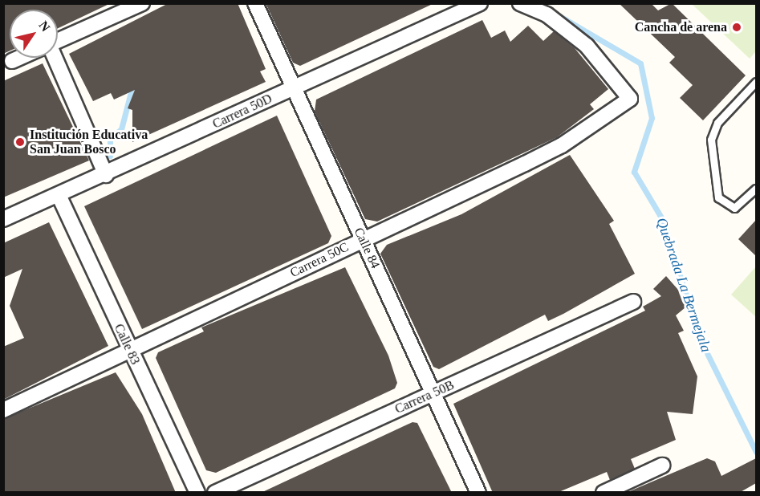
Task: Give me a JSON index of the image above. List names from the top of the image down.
{
  "streets": {
    "street": [
      "Carrera 50D",
      "Calle 84",
      "Carrera 50C",
      "Calle 83",
      "Carrera 50B"
    ]
  },
  "crossings": [
    ["Carrera 50D", "Calle 84"],
    ["Carrera 50D", "Calle 83"],
    ["Calle 84", "Carrera 50C"],
    ["Calle 84", "Carrera 50B"],
    ["Carrera 50C", "Calle 83"]
  ],
  "water": ["Quebrada La Bermejala"],
  "places": ["Cancha de arena", "Institución Educativa San Juan Bosco"],
  "north": "top right"
}
